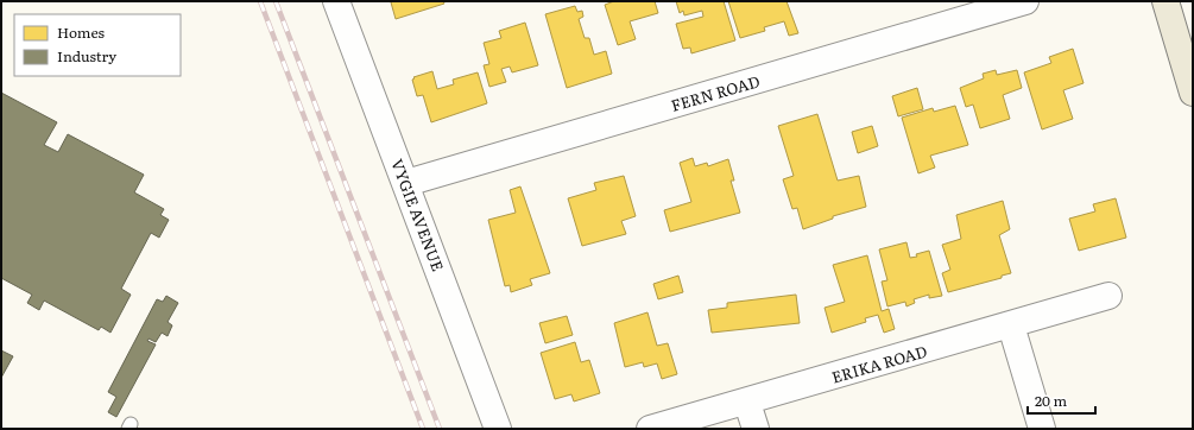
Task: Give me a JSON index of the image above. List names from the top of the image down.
{
  "streets": {
    "street": ["FERN ROAD", "VYGIE AVENUE", "ERIKA ROAD"]
  },
  "crossings": [
    ["FERN ROAD", "VYGIE AVENUE"]
  ],
  "legend": ["Homes", "Industry"],
  "scale_bar": "20 m"
}
